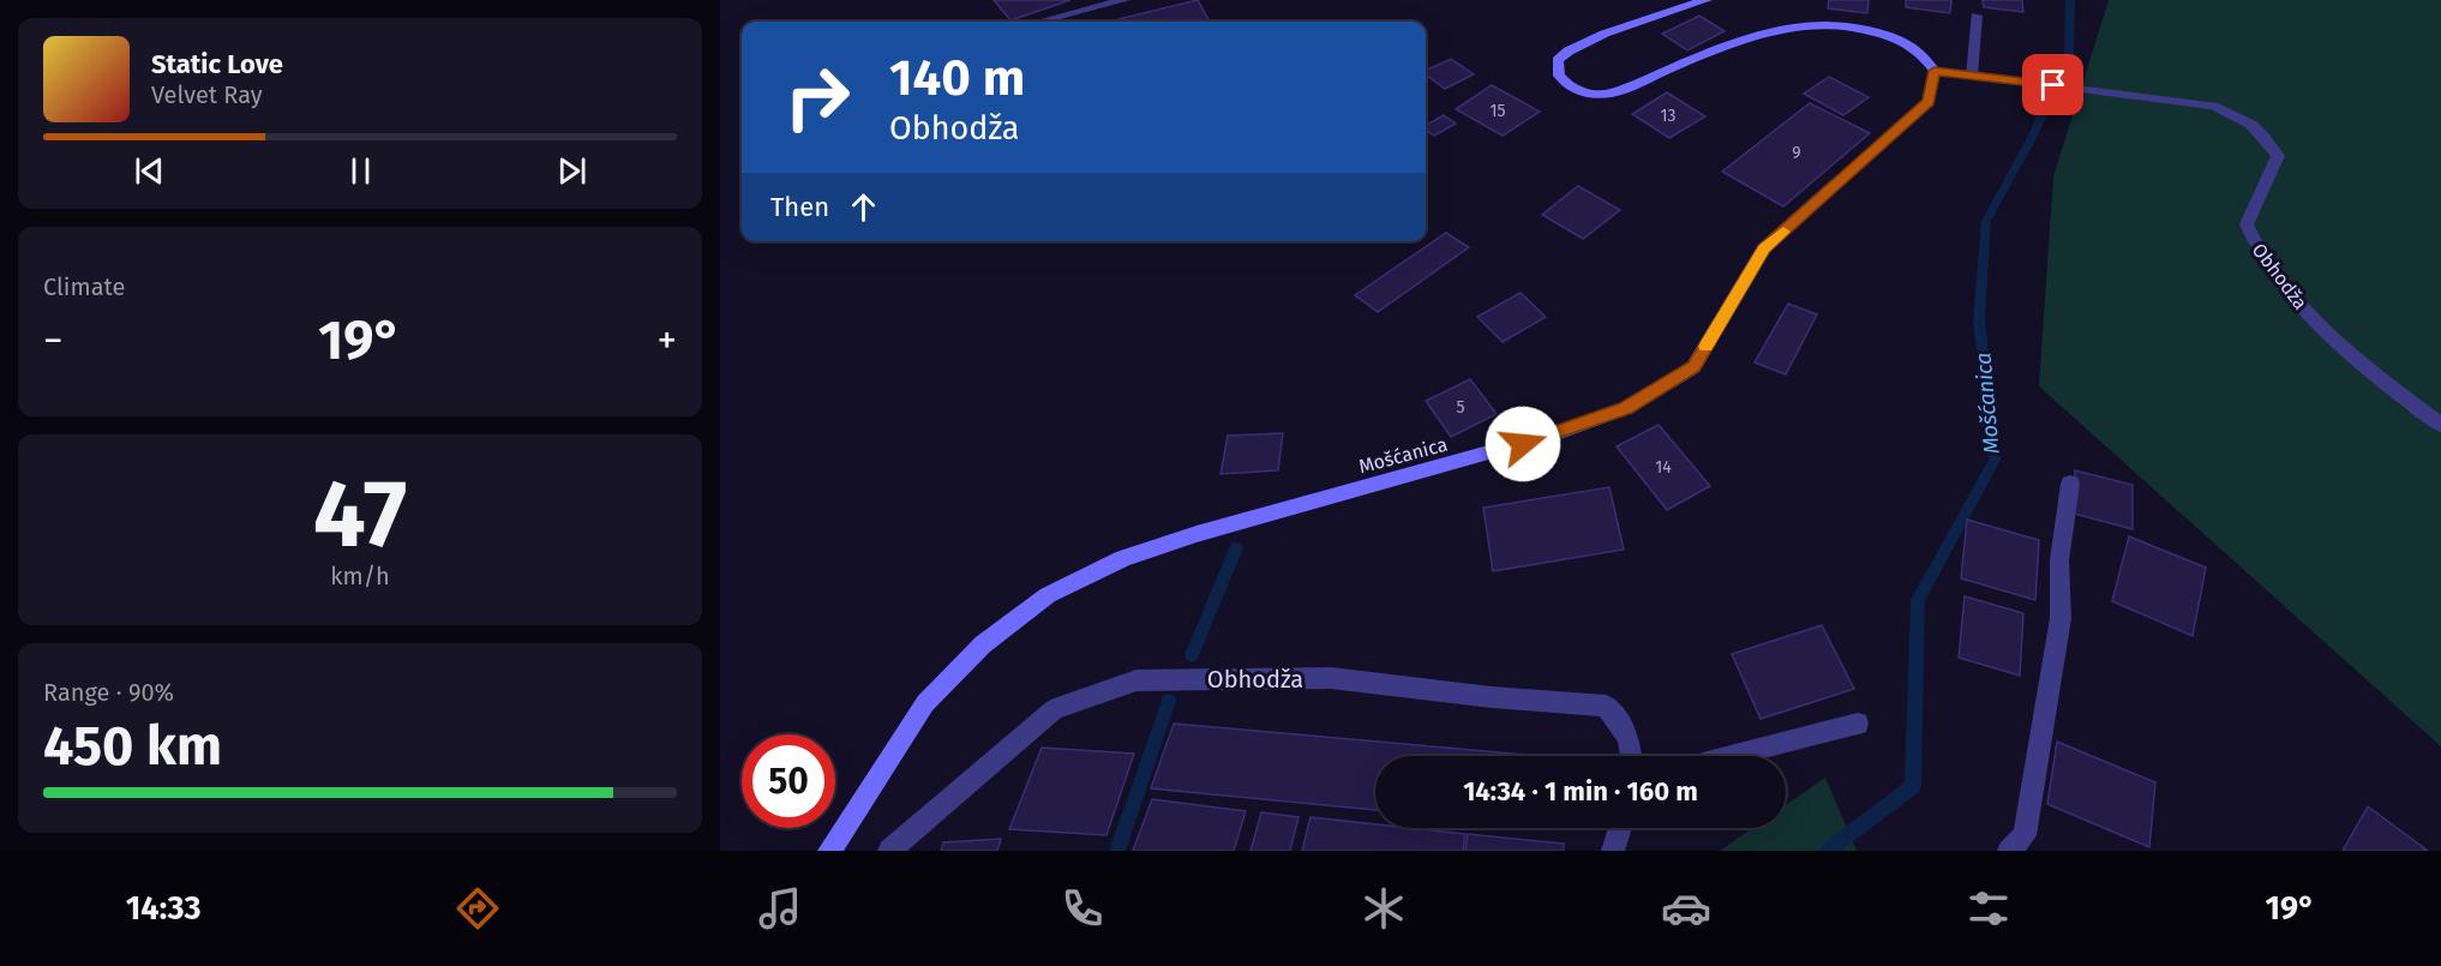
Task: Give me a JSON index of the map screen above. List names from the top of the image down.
{
  "streets": {
    "main road": ["Mošćanica"],
    "street": ["Obhodža"]
  },
  "water": ["Mošćanica"],
  "house_numbers": [
    "15",
    "13",
    "9",
    "5",
    "14"
  ],
  "page": {
    "turn": ["140 m", "Obhodža"],
    "song": ["Static Love", "Velvet Ray"],
    "then": "Then",
    "tile": [
      "Climate",
      ["47", "km/h"],
      ["Range · 90%", "450 km"]
    ],
    "heat": ["−", "19°", "+"],
    "limit": "50",
    "trip": "14:34 · 1 min · 160 m",
    "tabs": ["14:33", "19°"]
  }
}
